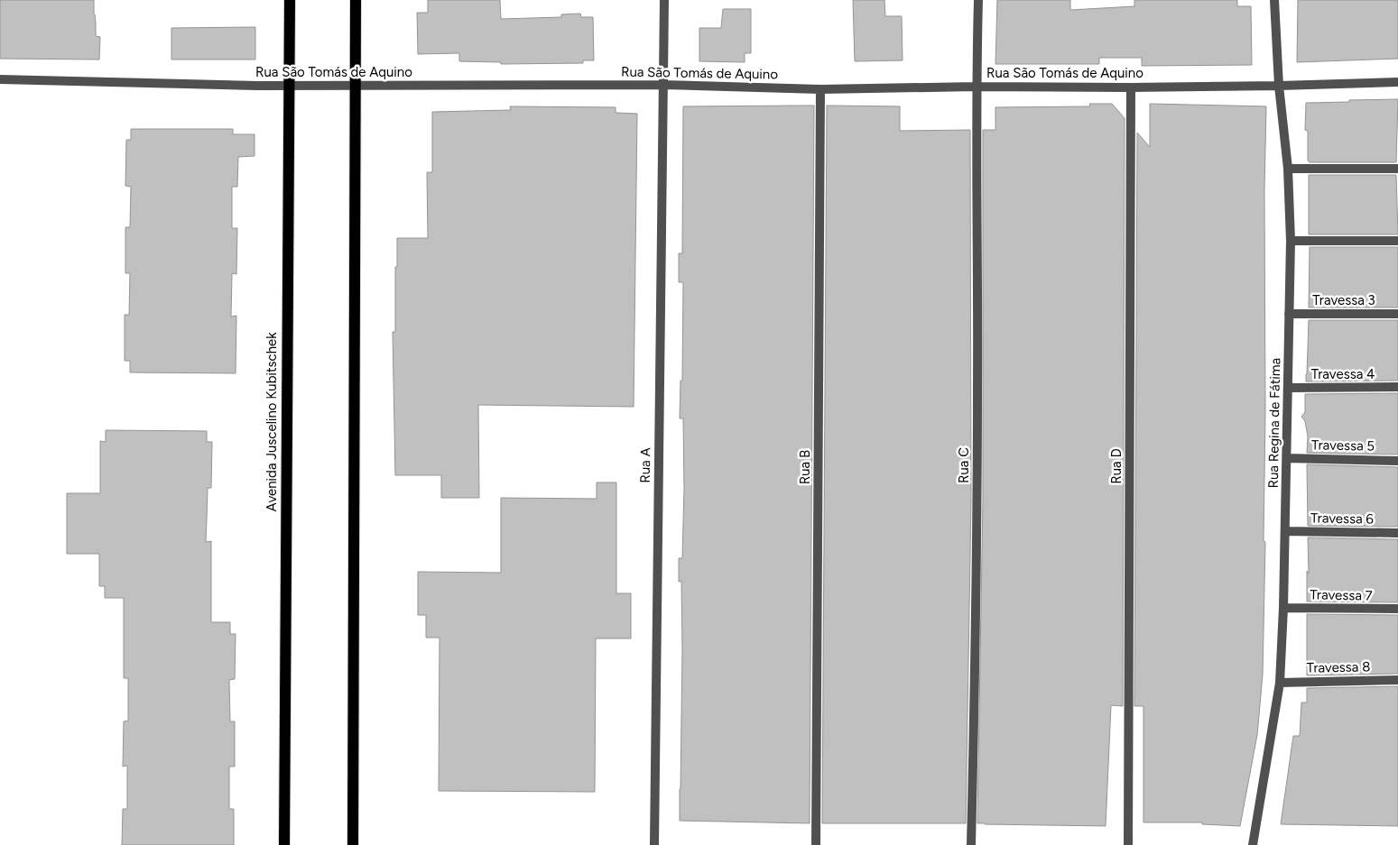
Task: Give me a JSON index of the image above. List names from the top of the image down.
{
  "streets": {
    "main road": ["Avenida Juscelino Kubitschek"],
    "street": [
      "Rua São Tomás de Aquino",
      "Travessa 3",
      "Travessa 4",
      "Rua Regina de Fátima",
      "Travessa 5",
      "Rua A",
      "Rua C",
      "Rua D",
      "Rua B",
      "Travessa 6",
      "Travessa 7",
      "Travessa 8"
    ]
  },
  "crossings": [
    ["Rua São Tomás de Aquino", "Avenida Juscelino Kubitschek"],
    ["Rua São Tomás de Aquino", "Rua Regina de Fátima"],
    ["Rua São Tomás de Aquino", "Rua A"],
    ["Rua São Tomás de Aquino", "Rua C"],
    ["Rua São Tomás de Aquino", "Rua D"],
    ["Rua São Tomás de Aquino", "Rua B"],
    ["Travessa 3", "Rua Regina de Fátima"],
    ["Travessa 4", "Rua Regina de Fátima"],
    ["Rua Regina de Fátima", "Travessa 5"],
    ["Rua Regina de Fátima", "Travessa 6"],
    ["Rua Regina de Fátima", "Travessa 7"],
    ["Rua Regina de Fátima", "Travessa 8"]
  ]
}
